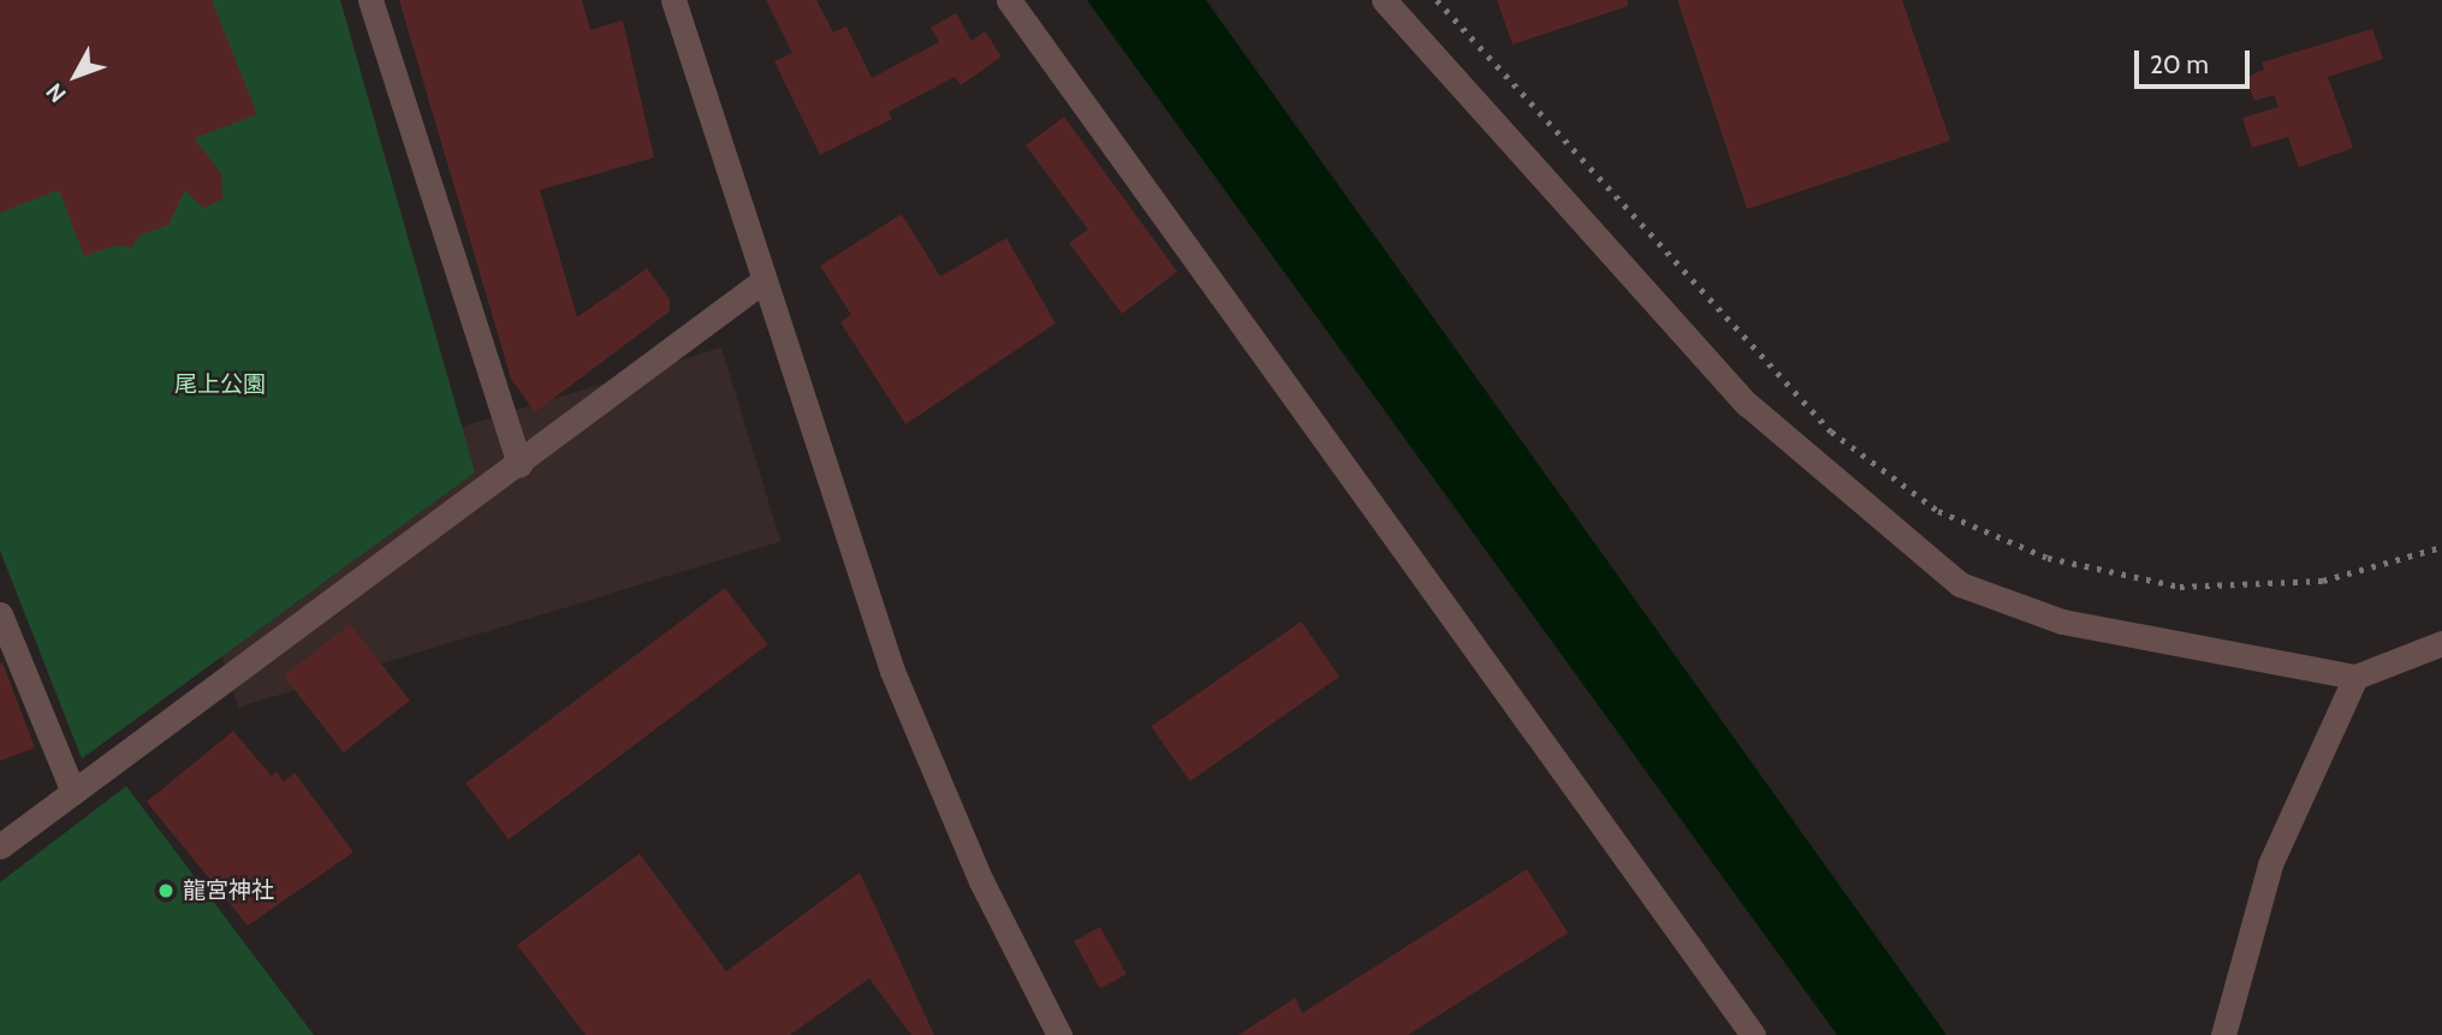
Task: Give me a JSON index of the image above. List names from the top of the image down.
{
  "parks": ["尾上公園"],
  "places": ["龍宮神社"],
  "scale_bar": "20 m",
  "north": "bottom left"
}
